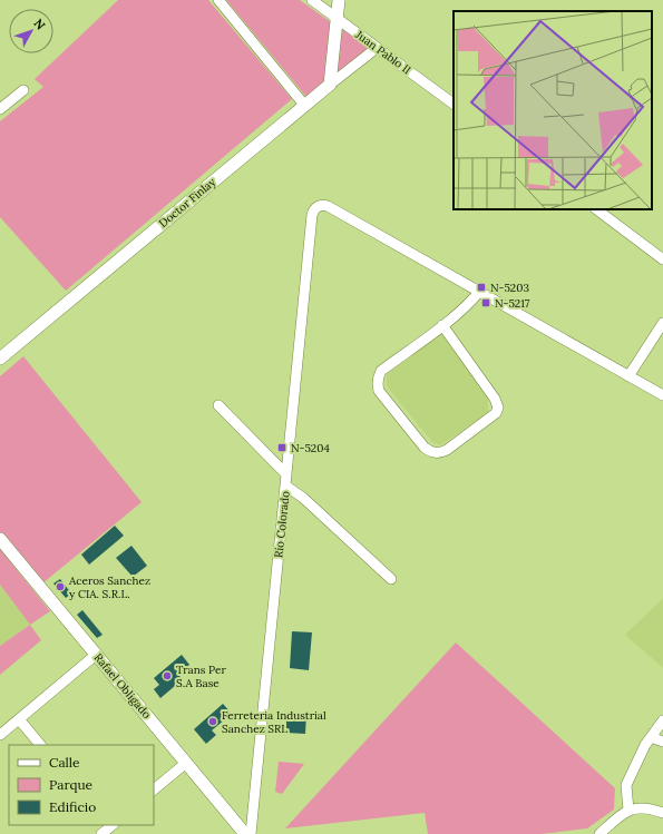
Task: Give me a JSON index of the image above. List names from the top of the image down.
{
  "streets": {
    "street": [
      "Juan Pablo II",
      "Doctor Finlay",
      "Río Colorado",
      "Rafael Obligado"
    ]
  },
  "crossings": [
    ["Juan Pablo II", "Doctor Finlay"]
  ],
  "places": {
    "transit": ["N-5203", "N-5217", "N-5204"],
    "other": ["Aceros Sanchez y CIA. S.R.L.", "Trans Per S.A Base", "Ferreteria Industrial Sanchez SRL"]
  },
  "legend": ["Calle", "Parque", "Edificio"],
  "north": "top right"
}
